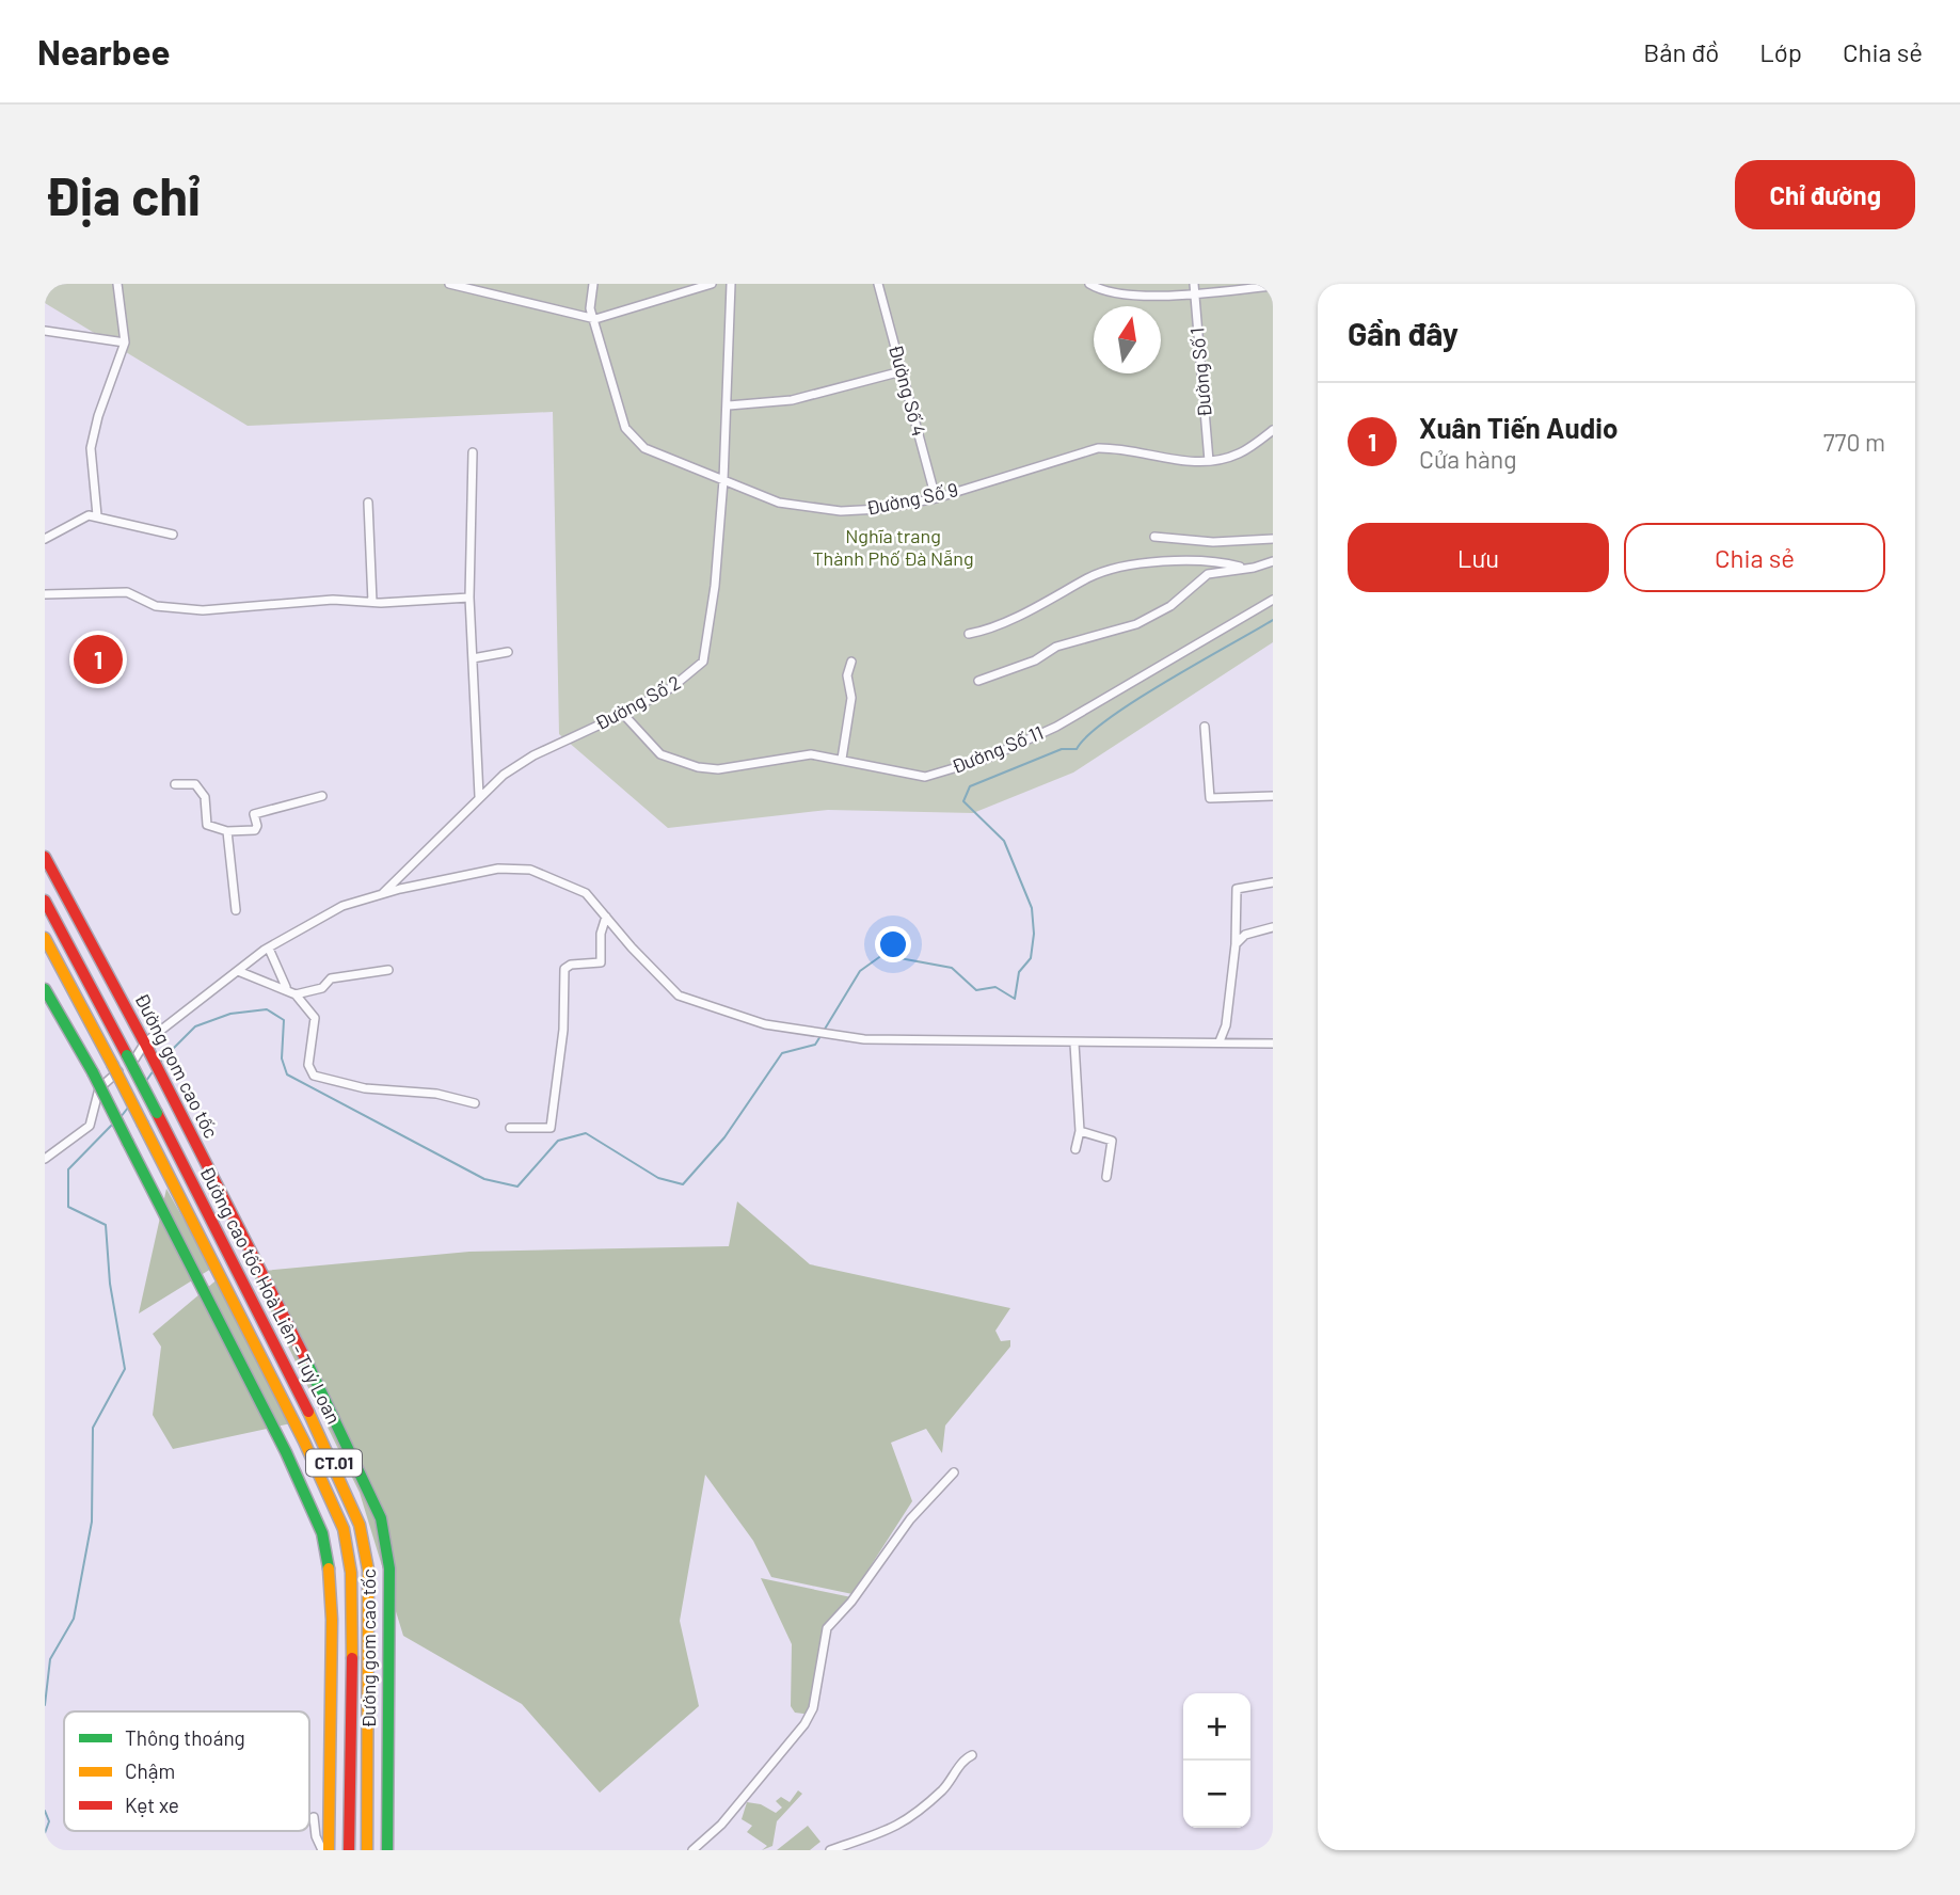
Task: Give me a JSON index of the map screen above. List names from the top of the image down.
{
  "streets": {
    "main road": ["Đường gom cao tốc", "Đường cao tốc Hoà Liên - Tuý Loan", "CT.01"],
    "street": [
      "Đường Số 1",
      "Đường Số 4",
      "Đường Số 9",
      "Đường Số 2",
      "Đường Số 11"
    ]
  },
  "crossings": [
    ["Đường Số 1", "Đường Số 9"],
    ["Đường Số 4", "Đường Số 9"],
    ["Đường Số 9", "Đường Số 2"],
    ["Đường Số 2", "Đường Số 11"]
  ],
  "parks": ["Nghĩa trang Thành Phố Đà Nẵng"],
  "legend": ["Thông thoáng", "Chậm", "Kẹt xe"],
  "north": "top",
  "page": {
    "header": "Nearbee",
    "nav": ["Bản đồ", "Lớp", "Chia sẻ"],
    "buttons": [
      "Chỉ đường",
      ["Lưu", "Chia sẻ"]
    ],
    "title": "Địa chỉ",
    "heading": "Gần đây",
    "list": [
      {
        "mark": "1",
        "name": "Xuân Tiến Audio",
        "note": "Cửa hàng",
        "value": "770 m"
      }
    ],
    "pins": "1",
    "map_buttons": ["+", "−"]
  }
}
